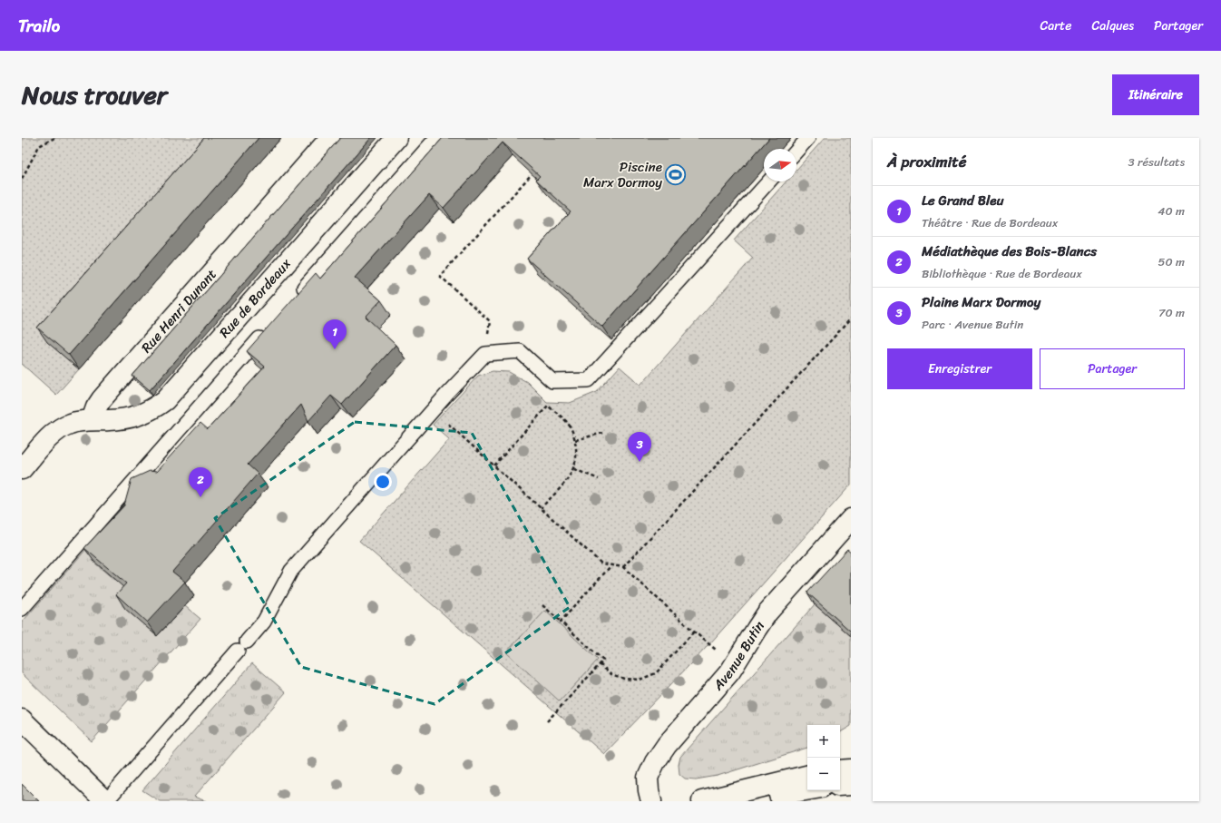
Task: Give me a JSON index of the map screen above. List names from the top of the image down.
{
  "streets": {
    "street": ["Rue de Bordeaux", "Rue Henri Dunant", "Avenue Butin"]
  },
  "crossings": [
    ["Rue de Bordeaux", "Rue Henri Dunant"]
  ],
  "places": {
    "sports": ["Piscine Marx Dormoy"]
  },
  "north": "right",
  "page": {
    "header": "Trailo",
    "nav": ["Carte", "Calques", "Partager"],
    "title": "Nous trouver",
    "buttons": [
      "Itinéraire",
      ["Enregistrer", "Partager"]
    ],
    "heading": ["À proximité", "3 résultats"],
    "list": [
      {
        "mark": "1",
        "name": "Le Grand Bleu",
        "note": "Théâtre · Rue de Bordeaux",
        "value": "40 m"
      },
      {
        "mark": "2",
        "name": "Médiathèque des Bois-Blancs",
        "note": "Bibliothèque · Rue de Bordeaux",
        "value": "50 m"
      },
      {
        "mark": "3",
        "name": "Plaine Marx Dormoy",
        "note": "Parc · Avenue Butin",
        "value": "70 m"
      }
    ],
    "pins": ["1", "3", "2"],
    "map_buttons": ["+", "−"]
  }
}
